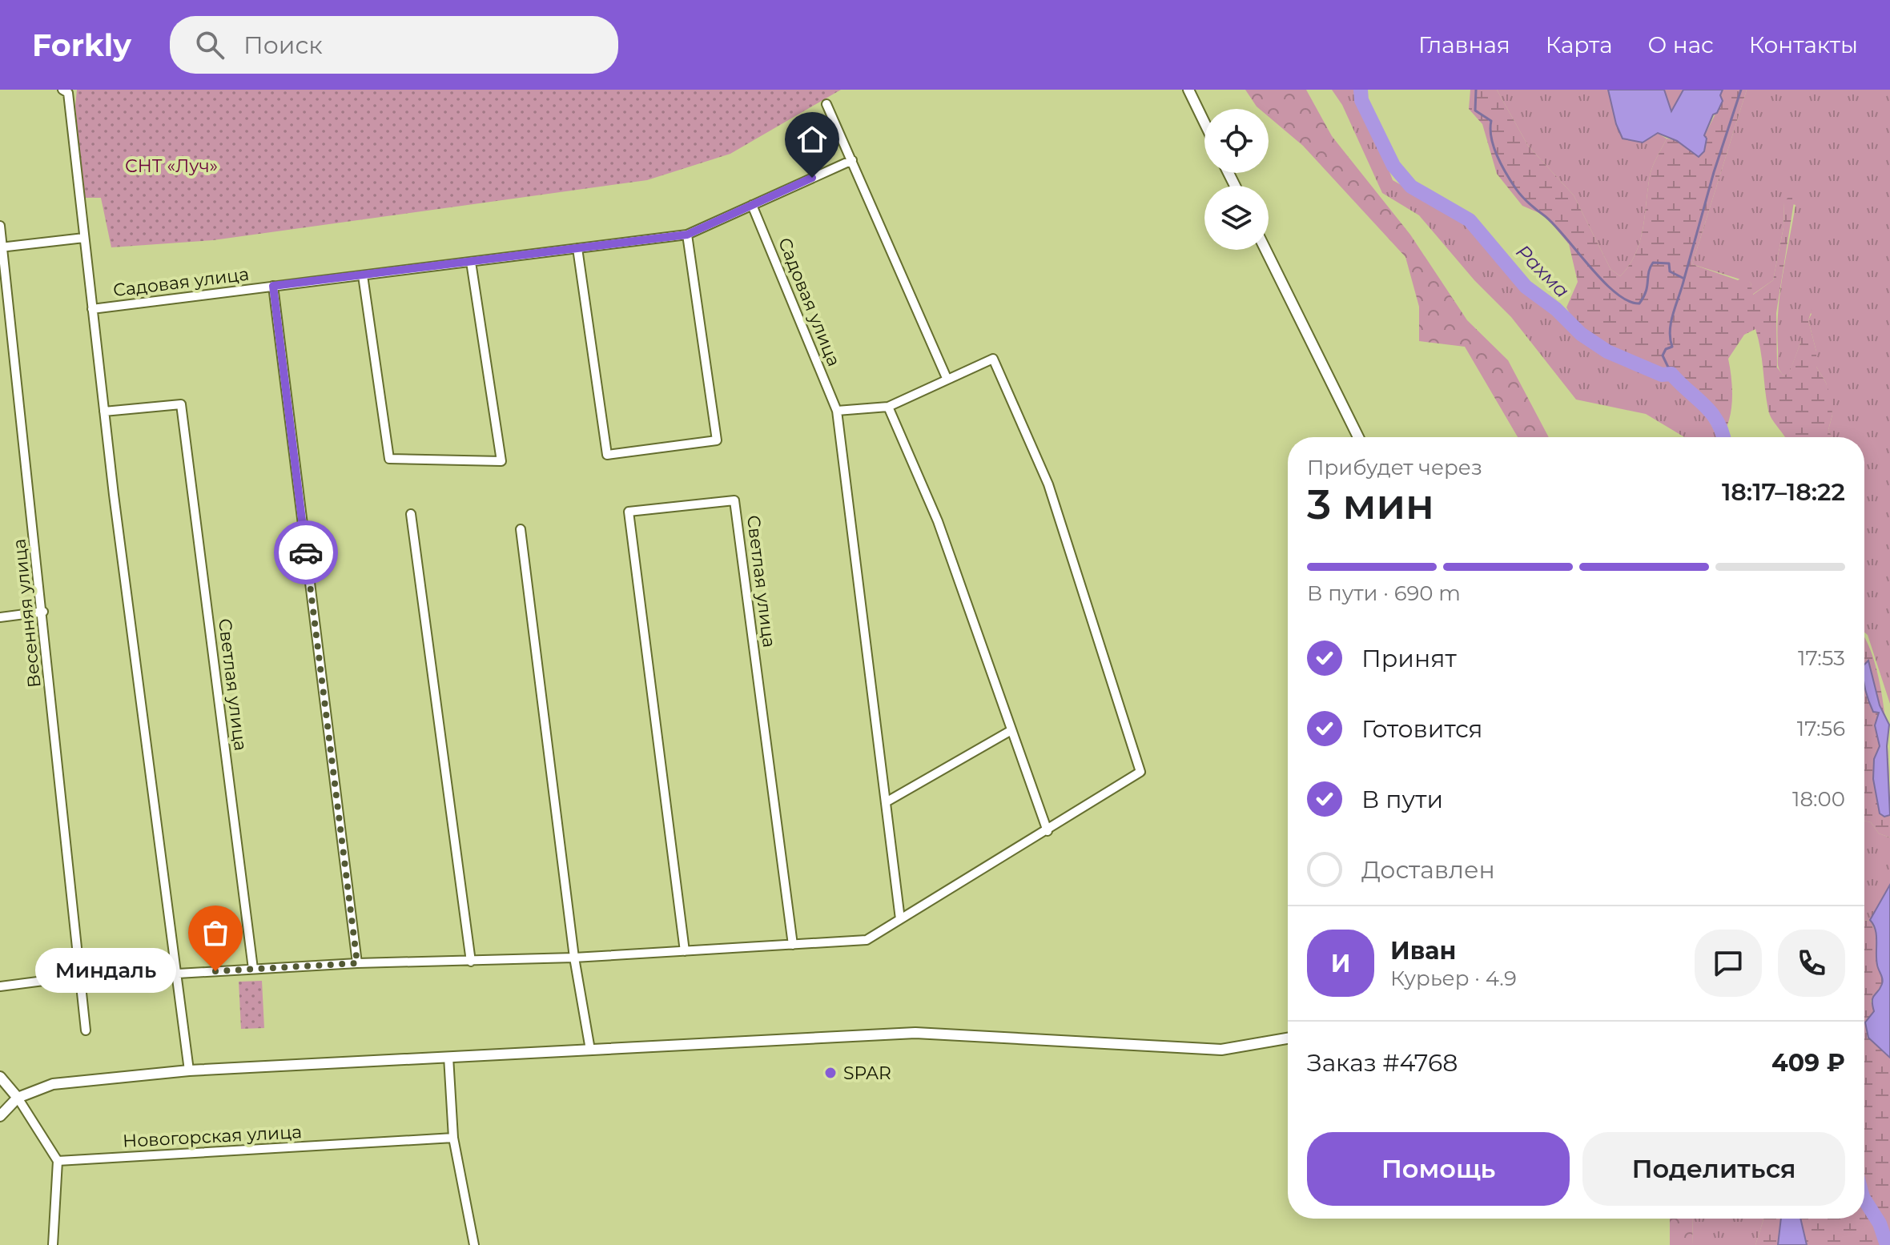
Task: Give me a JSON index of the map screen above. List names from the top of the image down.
{
  "streets": {
    "street": [
      "Садовая улица",
      "Светлая улица",
      "Весенняя улица",
      "Новогорская улица"
    ]
  },
  "water": ["Рахма"],
  "parks": ["СНТ «Луч»"],
  "places": ["Миндаль", "SPAR"],
  "page": {
    "header": "Forkly",
    "search": "Поиск",
    "nav": [
      "Главная",
      "Карта",
      "О нас",
      "Контакты"
    ],
    "heading": ["3 мин", "Прибудет через", "18:17–18:22"],
    "panel": [
      "Иван",
      "Курьер · 4.9",
      "Заказ #4768",
      "409 ₽"
    ],
    "bar": "В пути · 690 m",
    "list": [
      ["Принят", "17:53"],
      ["Готовится", "17:56"],
      ["В пути", "18:00"],
      "Доставлен"
    ],
    "round": "И",
    "bubble": "Миндаль",
    "buttons": ["Помощь", "Поделиться"]
  }
}
